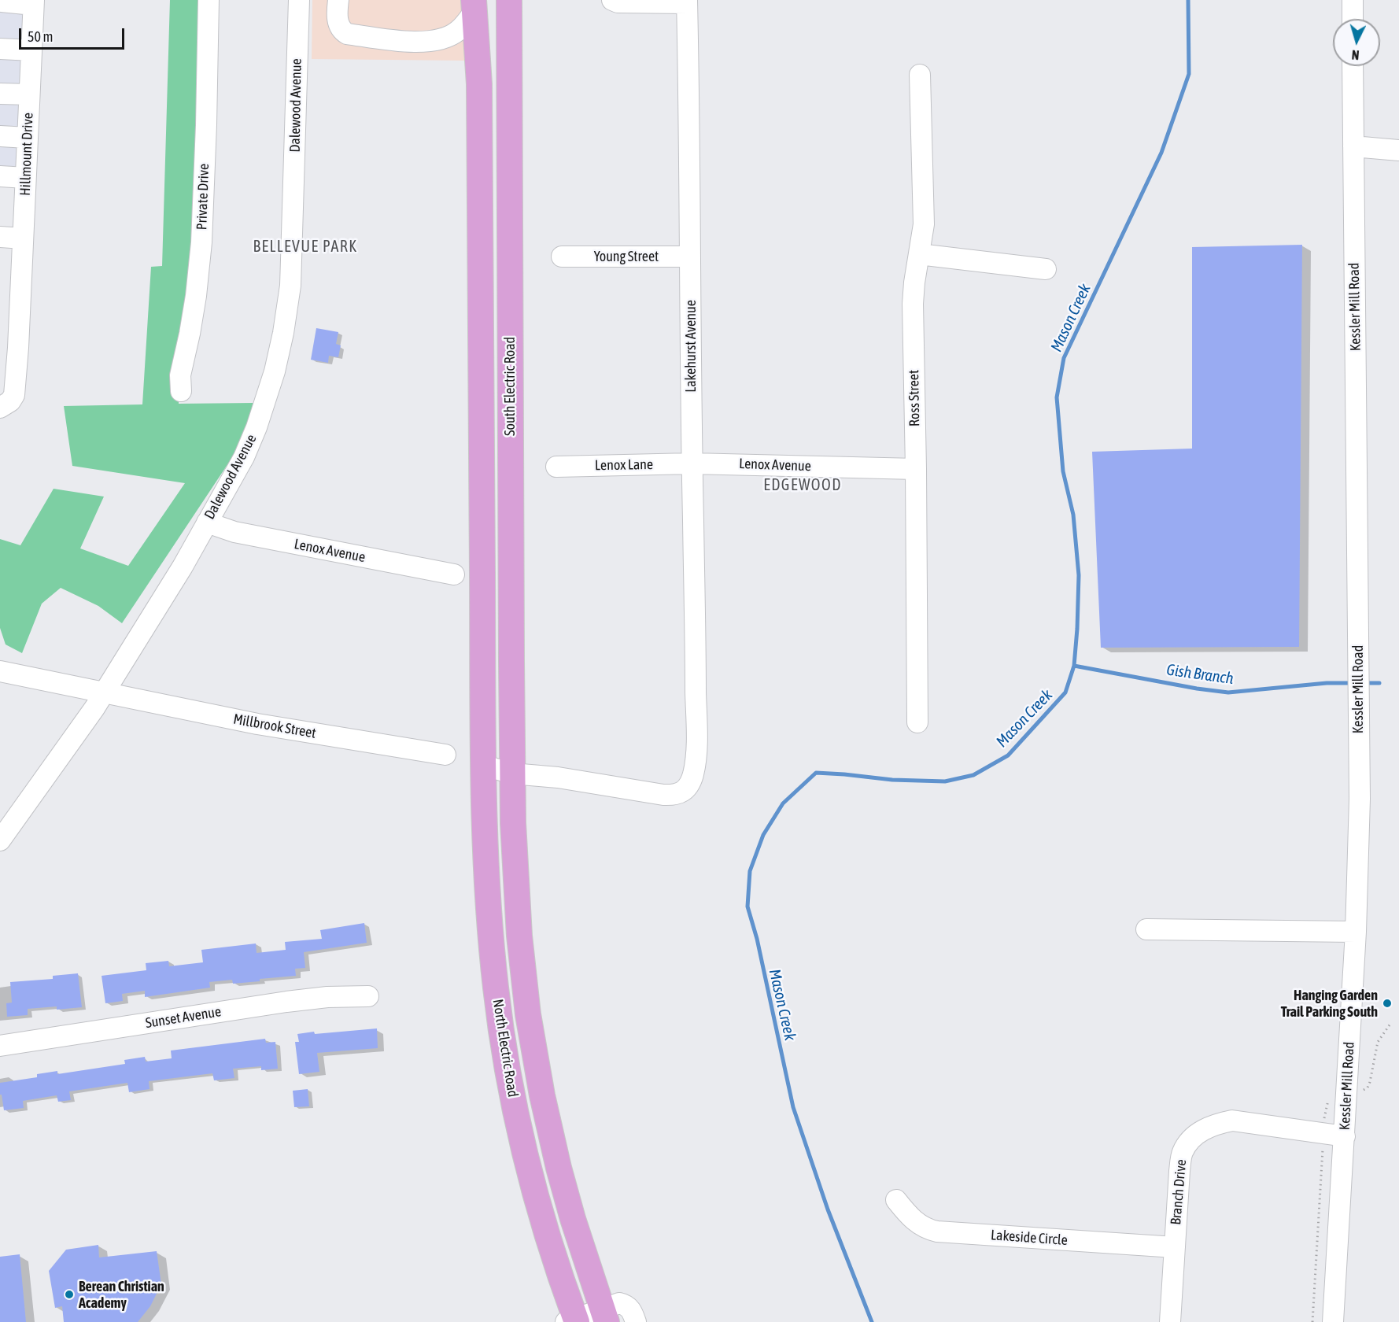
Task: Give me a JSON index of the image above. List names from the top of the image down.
{
  "streets": {
    "main road": ["South Electric Road", "North Electric Road"],
    "street": [
      "Dalewood Avenue",
      "Hillmount Drive",
      "Private Drive",
      "Young Street",
      "Kessler Mill Road",
      "Lakehurst Avenue",
      "Ross Street",
      "Lenox Lane",
      "Lenox Avenue",
      "Millbrook Street",
      "Sunset Avenue",
      "Branch Drive",
      "Lakeside Circle"
    ]
  },
  "crossings": [
    ["Dalewood Avenue", "Lenox Avenue"],
    ["Dalewood Avenue", "Millbrook Street"],
    ["Young Street", "Lakehurst Avenue"],
    ["Kessler Mill Road", "Branch Drive"],
    ["Lakehurst Avenue", "South Electric Road"],
    ["Lakehurst Avenue", "Lenox Lane"],
    ["Lakehurst Avenue", "Lenox Avenue"],
    ["Lakehurst Avenue", "North Electric Road"],
    ["South Electric Road", "North Electric Road"],
    ["Ross Street", "Lenox Avenue"],
    ["Lenox Lane", "Lenox Avenue"],
    ["Branch Drive", "Lakeside Circle"]
  ],
  "districts": ["BELLEVUE PARK", "EDGEWOOD"],
  "water": ["Mason Creek", "Gish Branch"],
  "places": ["Hanging Garden Trail Parking South", "Berean Christian Academy"],
  "scale_bar": "50 m",
  "north": "bottom"
}
